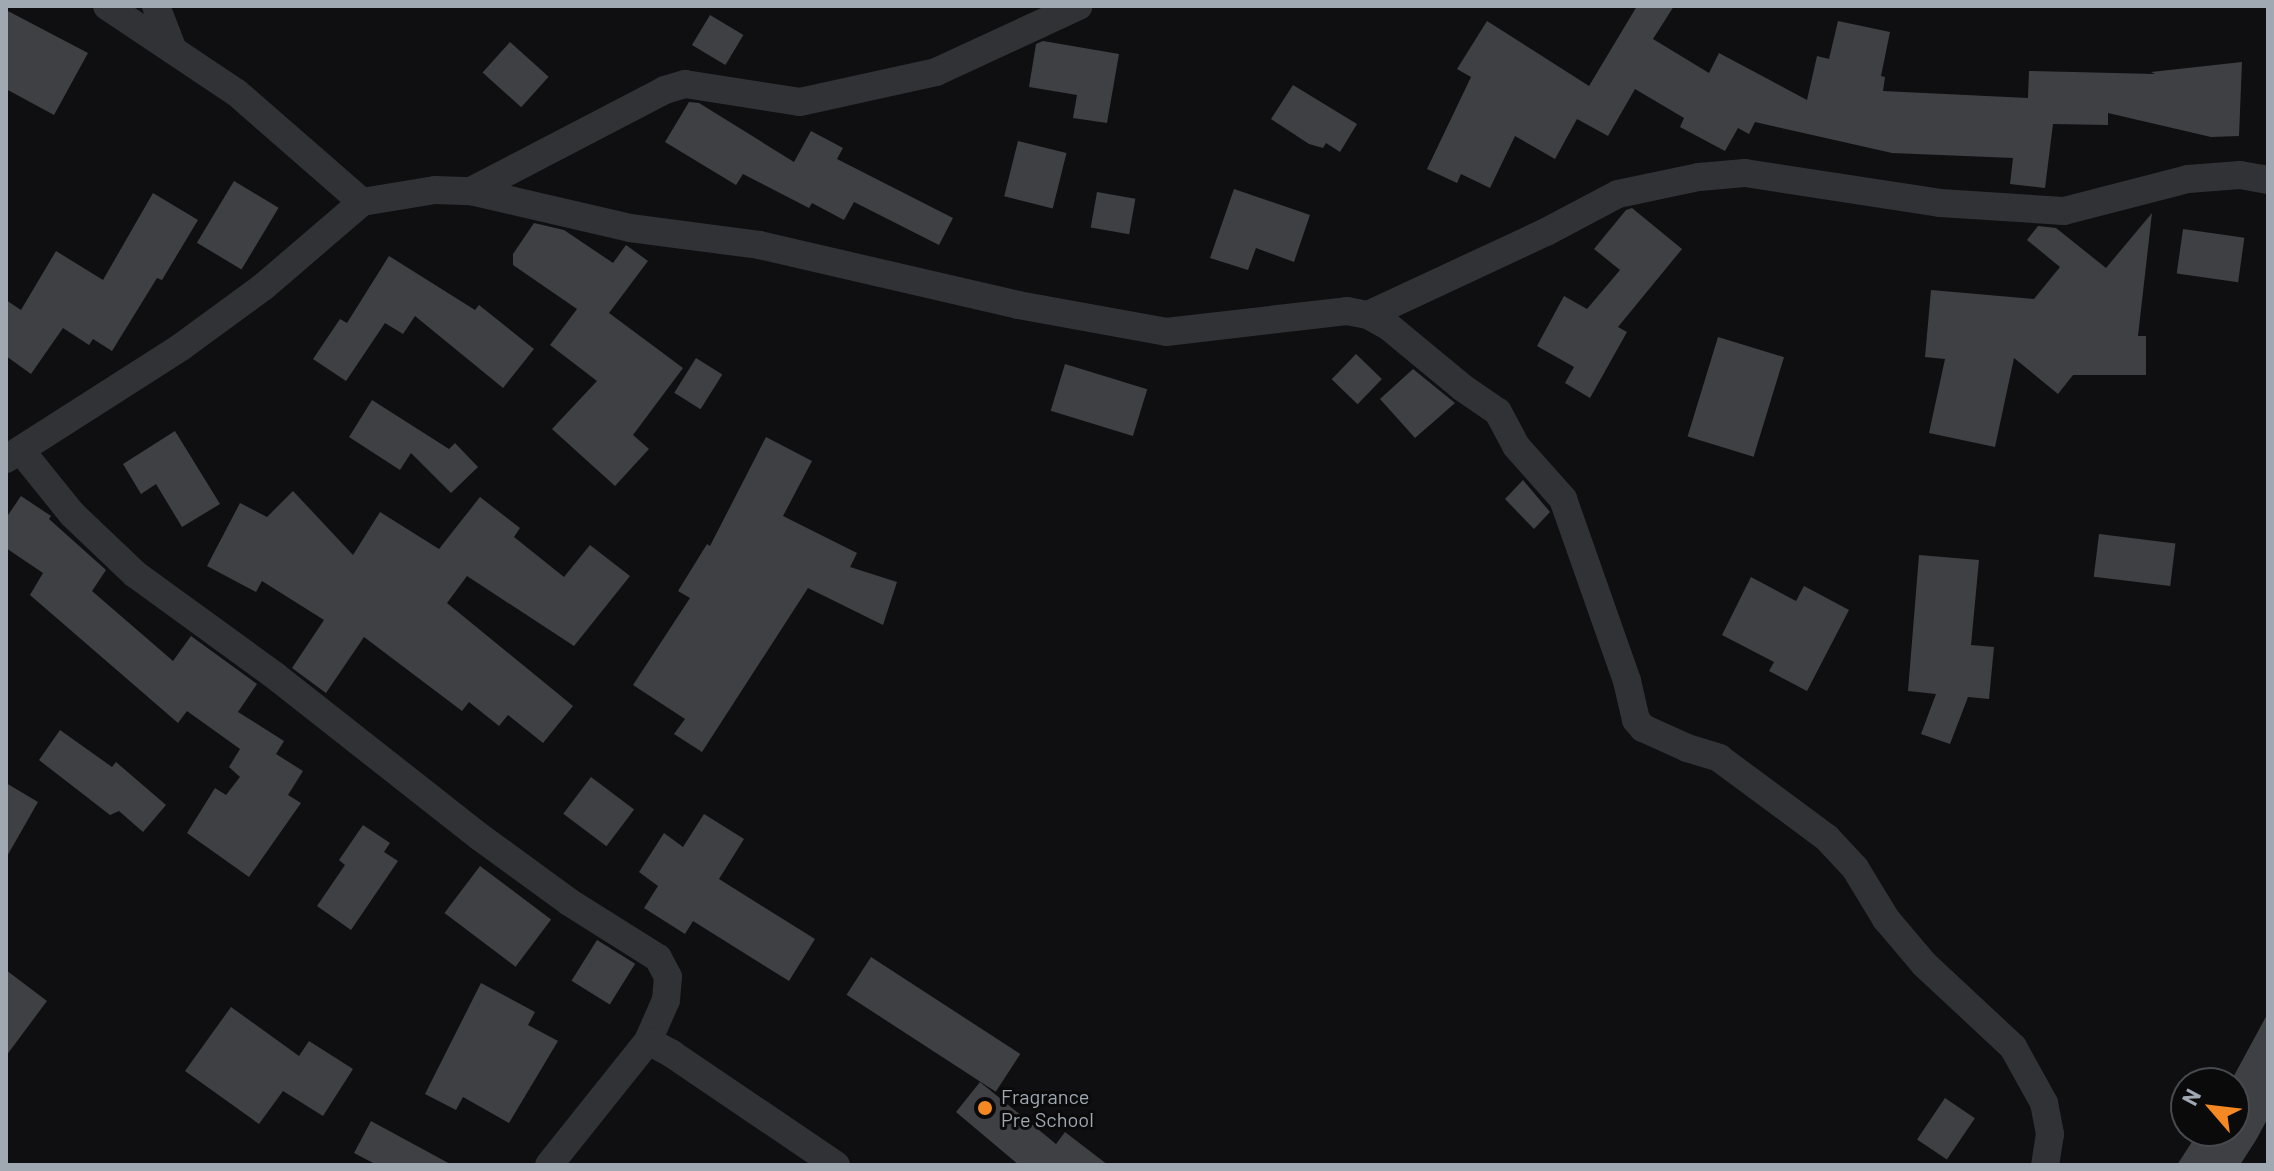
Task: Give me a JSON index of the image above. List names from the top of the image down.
{
  "places": ["Fragrance Pre School"],
  "north": "top left"
}
